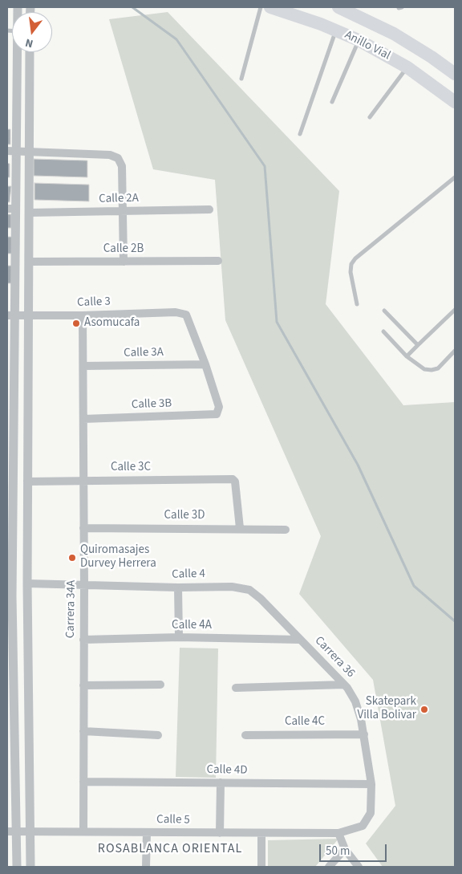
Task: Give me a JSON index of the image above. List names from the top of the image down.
{
  "streets": {
    "highway": ["Anillo Vial"],
    "street": [
      "Calle 2A",
      "Calle 2B",
      "Calle 3",
      "Calle 3A",
      "Calle 3B",
      "Calle 3C",
      "Calle 3D",
      "Calle 4",
      "Carrera 34A",
      "Calle 4A",
      "Carrera 36",
      "Calle 4C",
      "Calle 4D",
      "Calle 5"
    ]
  },
  "crossings": [
    ["Calle 3", "Calle 3A"],
    ["Calle 3", "Calle 3B"],
    ["Calle 3", "Carrera 34A"],
    ["Calle 3A", "Calle 3B"],
    ["Calle 3A", "Carrera 34A"],
    ["Calle 3B", "Carrera 34A"],
    ["Calle 3C", "Calle 3D"],
    ["Calle 3C", "Carrera 34A"],
    ["Calle 3D", "Carrera 34A"],
    ["Calle 4", "Carrera 34A"],
    ["Calle 4", "Carrera 36"],
    ["Carrera 34A", "Calle 4A"],
    ["Carrera 34A", "Calle 4D"],
    ["Carrera 34A", "Calle 5"],
    ["Calle 4A", "Carrera 36"],
    ["Carrera 36", "Calle 4C"],
    ["Carrera 36", "Calle 4D"],
    ["Carrera 36", "Calle 5"]
  ],
  "districts": ["ROSABLANCA ORIENTAL"],
  "places": ["Asomucafa", "Quiromasajes Durvey Herrera", "Skatepark Villa Bolivar"],
  "scale_bar": "50 m",
  "north": "bottom"
}
